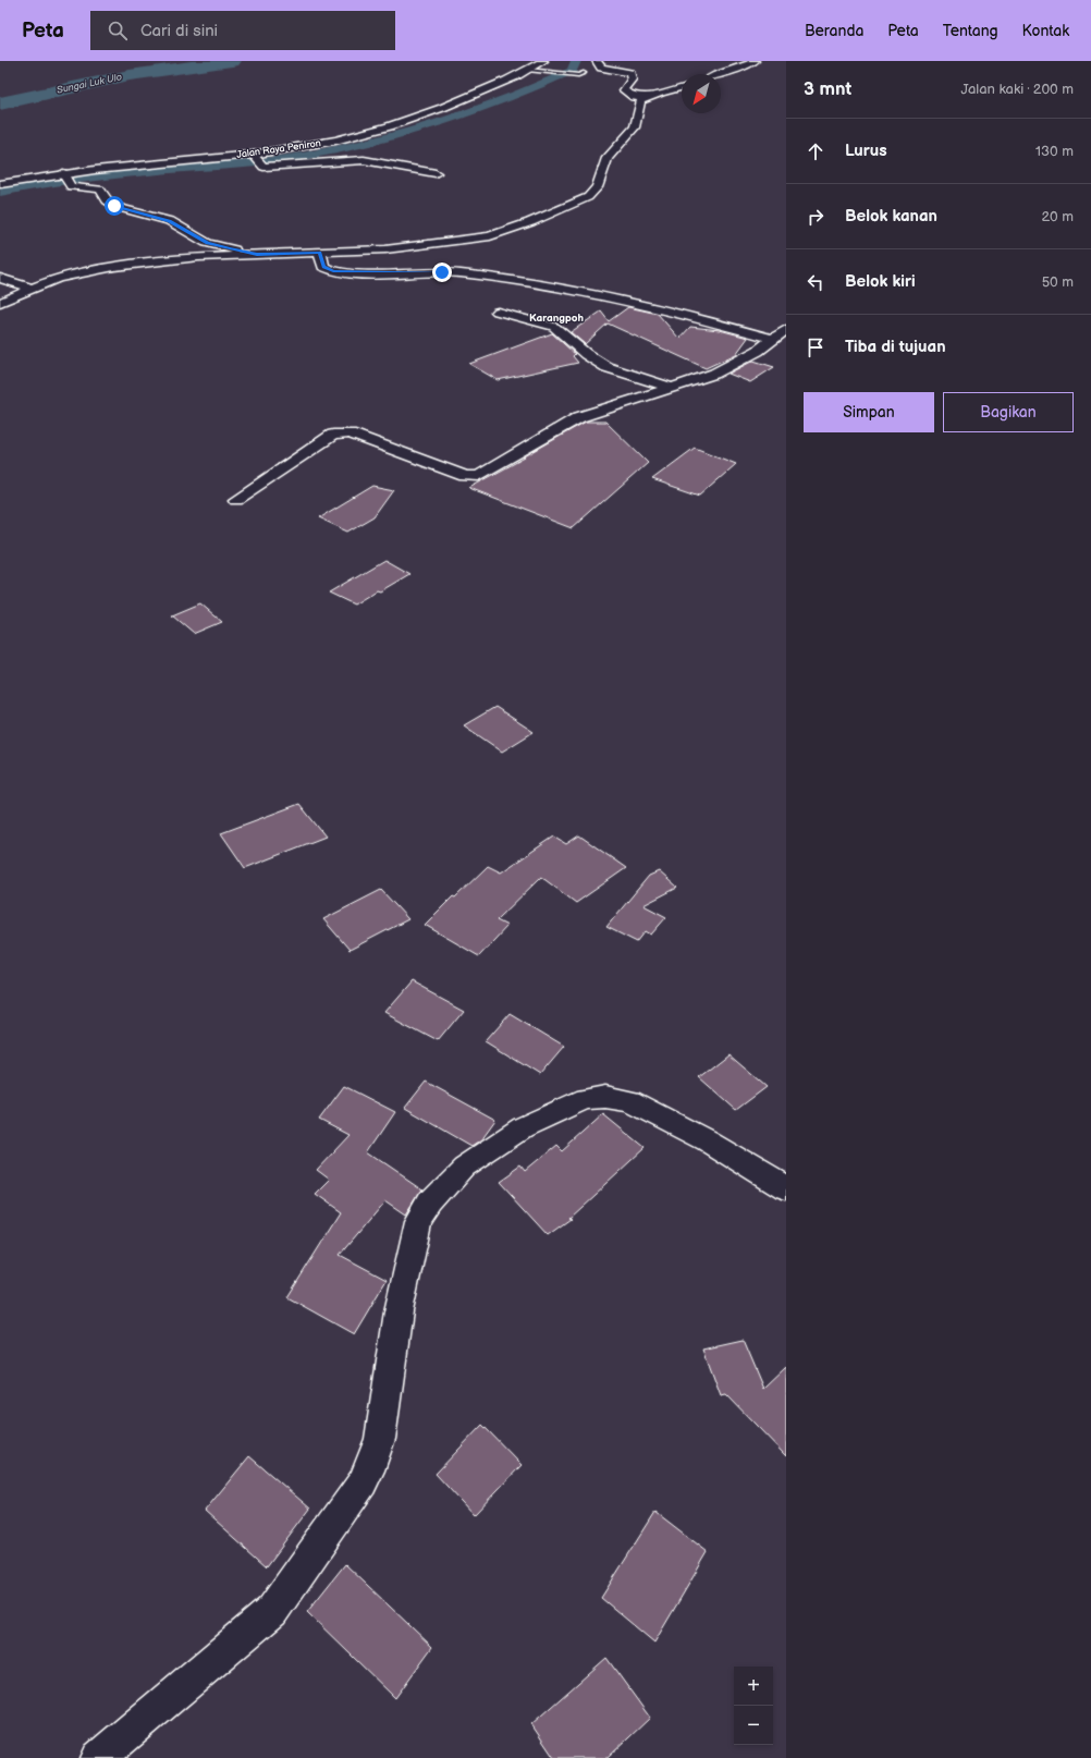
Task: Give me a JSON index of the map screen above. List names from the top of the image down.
{
  "streets": {
    "main road": ["Jalan Raya Peniron"]
  },
  "districts": ["Karangpoh"],
  "water": ["Sungai Luk Ulo"],
  "north": "bottom left",
  "page": {
    "header": "Peta",
    "search": "Cari di sini",
    "nav": [
      "Beranda",
      "Peta",
      "Tentang",
      "Kontak"
    ],
    "heading": ["3 mnt", "Jalan kaki · 200 m"],
    "list": [
      ["Lurus", "130 m"],
      ["Belok kanan", "20 m"],
      ["Belok kiri", "50 m"],
      "Tiba di tujuan"
    ],
    "buttons": ["Simpan", "Bagikan"],
    "map_buttons": ["+", "−"]
  }
}
